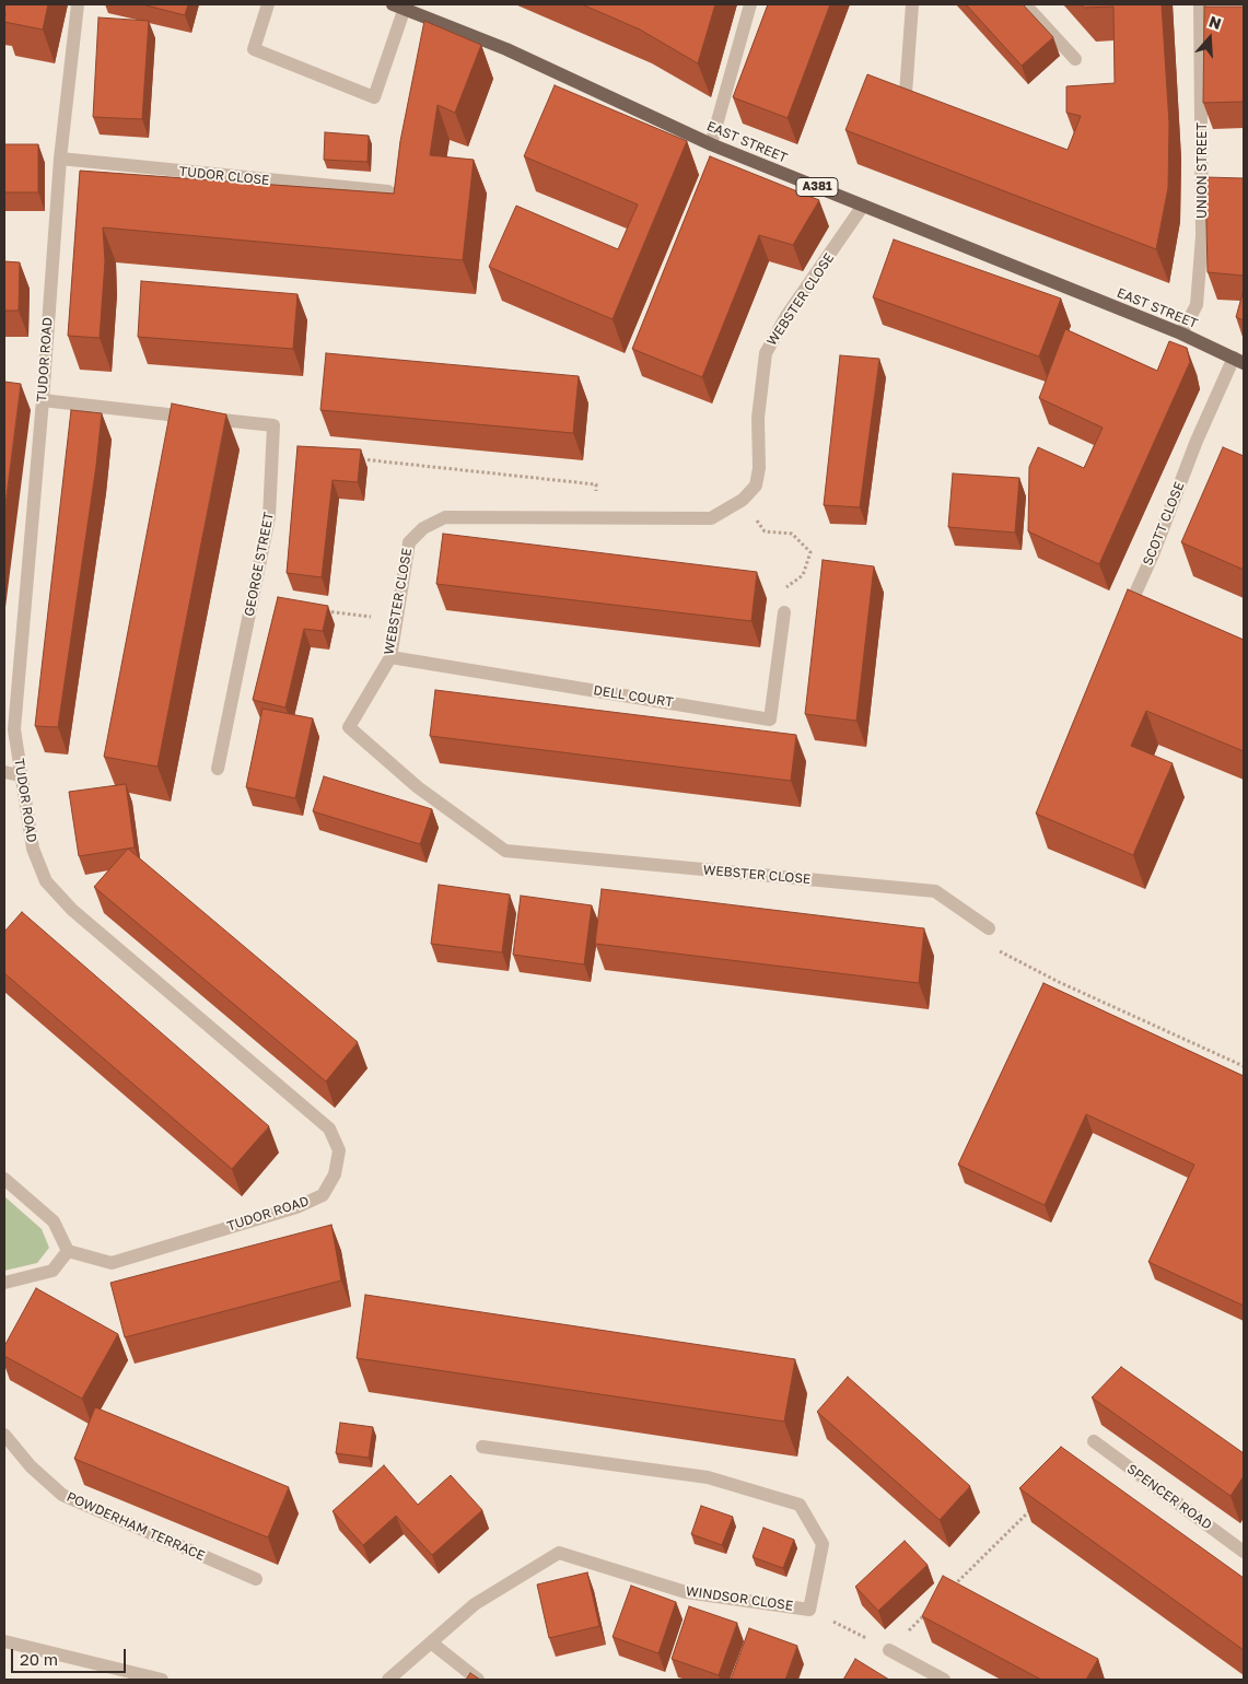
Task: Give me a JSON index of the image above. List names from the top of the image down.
{
  "streets": {
    "main road": ["EAST STREET", "A381"],
    "street": [
      "UNION STREET",
      "TUDOR CLOSE",
      "WEBSTER CLOSE",
      "TUDOR ROAD",
      "SCOTT CLOSE",
      "GEORGE STREET",
      "DELL COURT",
      "SPENCER ROAD",
      "POWDERHAM TERRACE",
      "WINDSOR CLOSE"
    ]
  },
  "crossings": [
    ["EAST STREET", "UNION STREET"],
    ["EAST STREET", "WEBSTER CLOSE"],
    ["EAST STREET", "SCOTT CLOSE"],
    ["TUDOR CLOSE", "TUDOR ROAD"],
    ["WEBSTER CLOSE", "DELL COURT"],
    ["TUDOR ROAD", "GEORGE STREET"]
  ],
  "scale_bar": "20 m",
  "north": "top"
}
